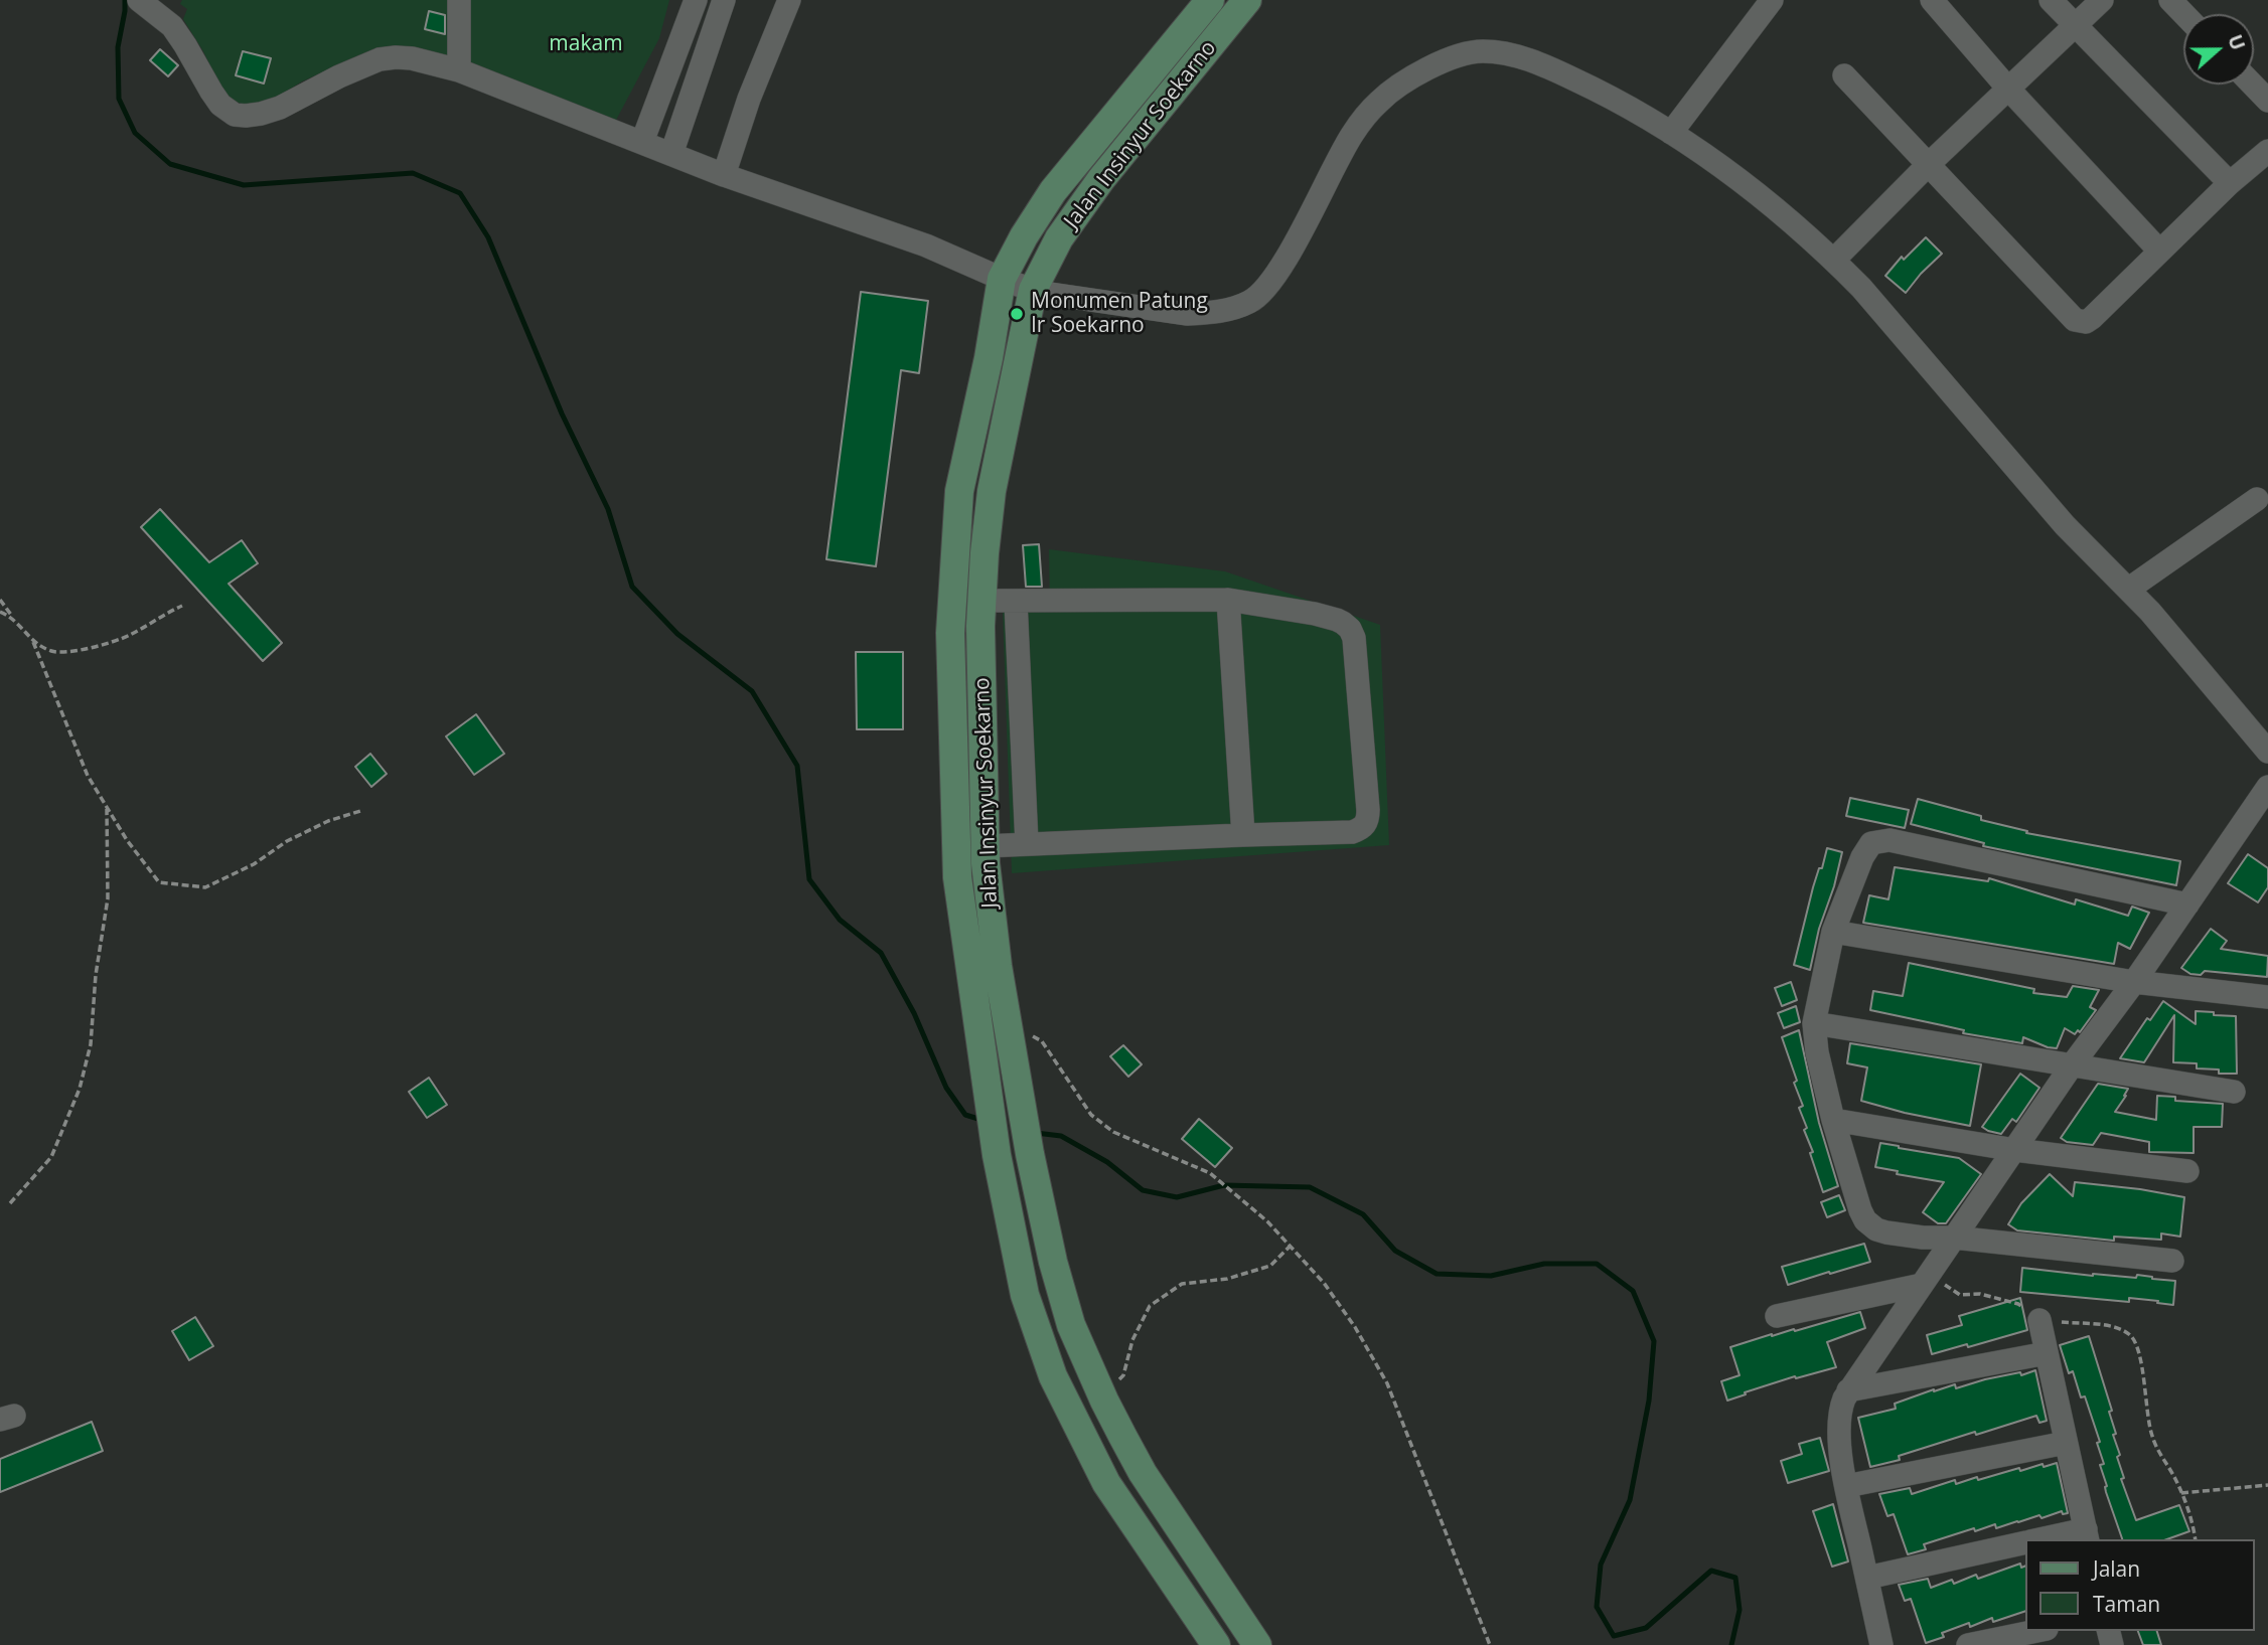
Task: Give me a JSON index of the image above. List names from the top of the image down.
{
  "streets": {
    "main road": ["Jalan Insinyur Soekarno"]
  },
  "parks": ["makam"],
  "places": ["Monumen Patung Ir Soekarno"],
  "legend": ["Jalan", "Taman"],
  "north": "right"
}
